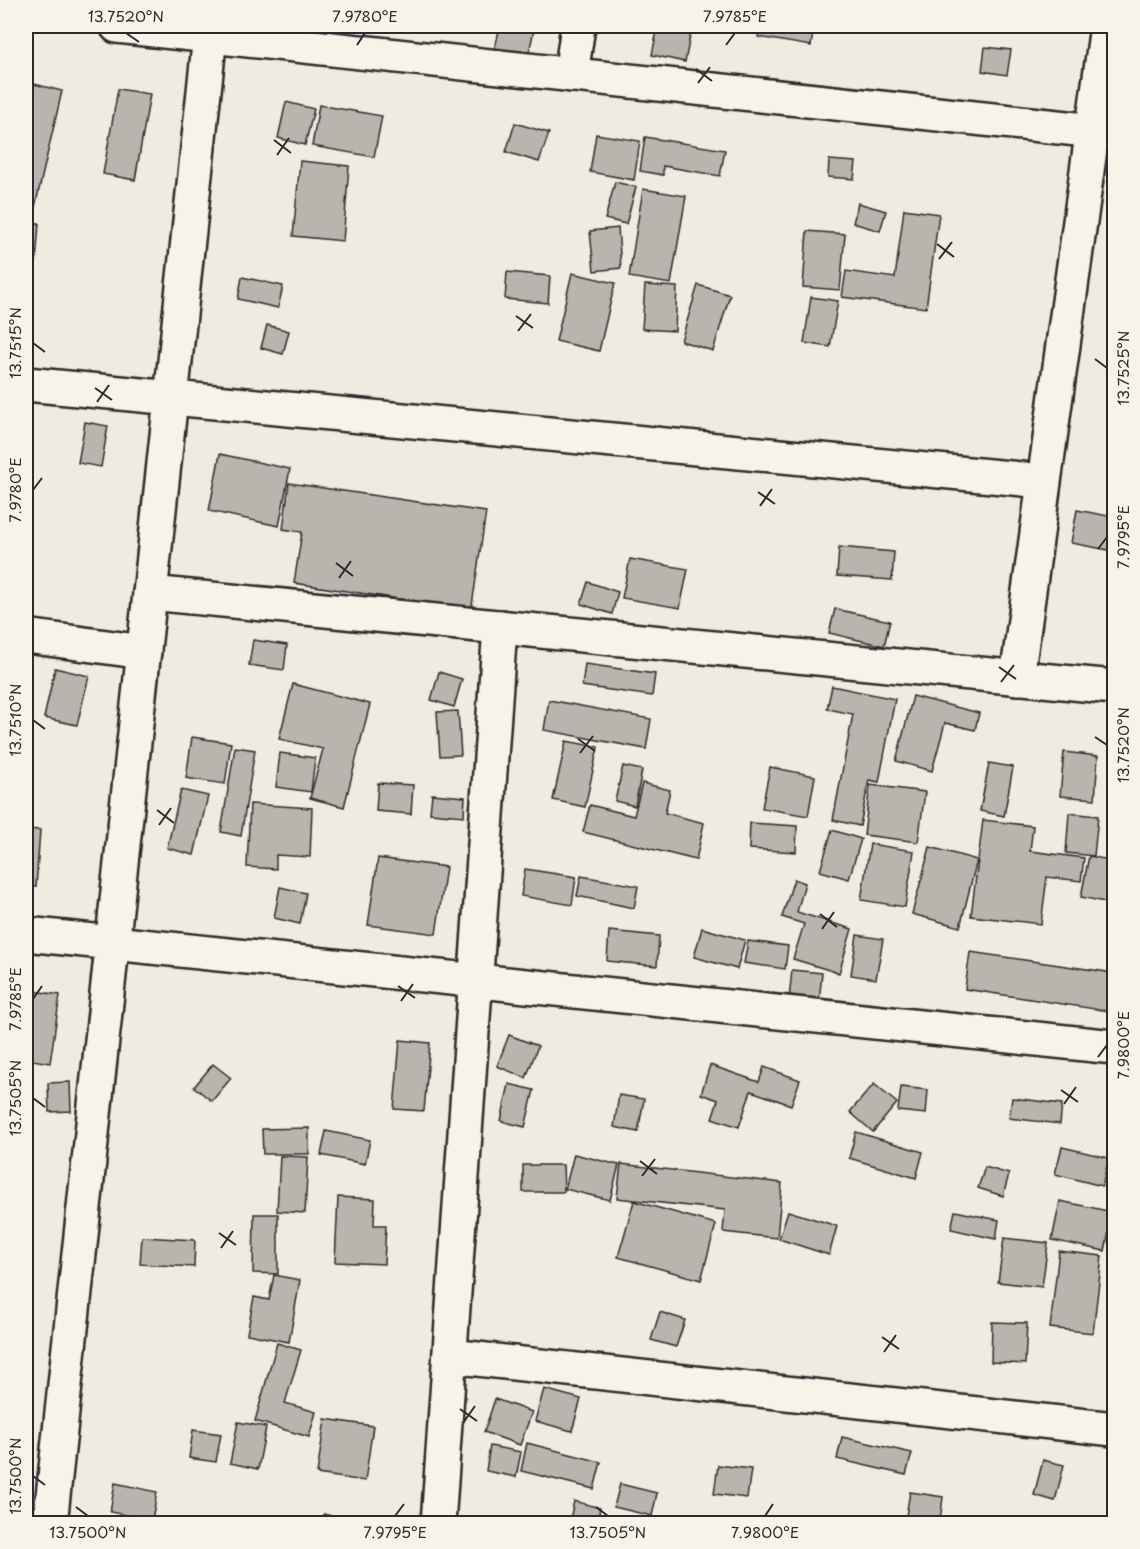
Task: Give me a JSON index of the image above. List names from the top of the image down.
{
  "coordinates": [
    "13.7520°N",
    "7.9780°E",
    "7.9785°E",
    "13.7515°N",
    "13.7525°N",
    "7.9795°E",
    "13.7510°N",
    "7.9800°E",
    "13.7505°N",
    "13.7500°N"
  ]
}
